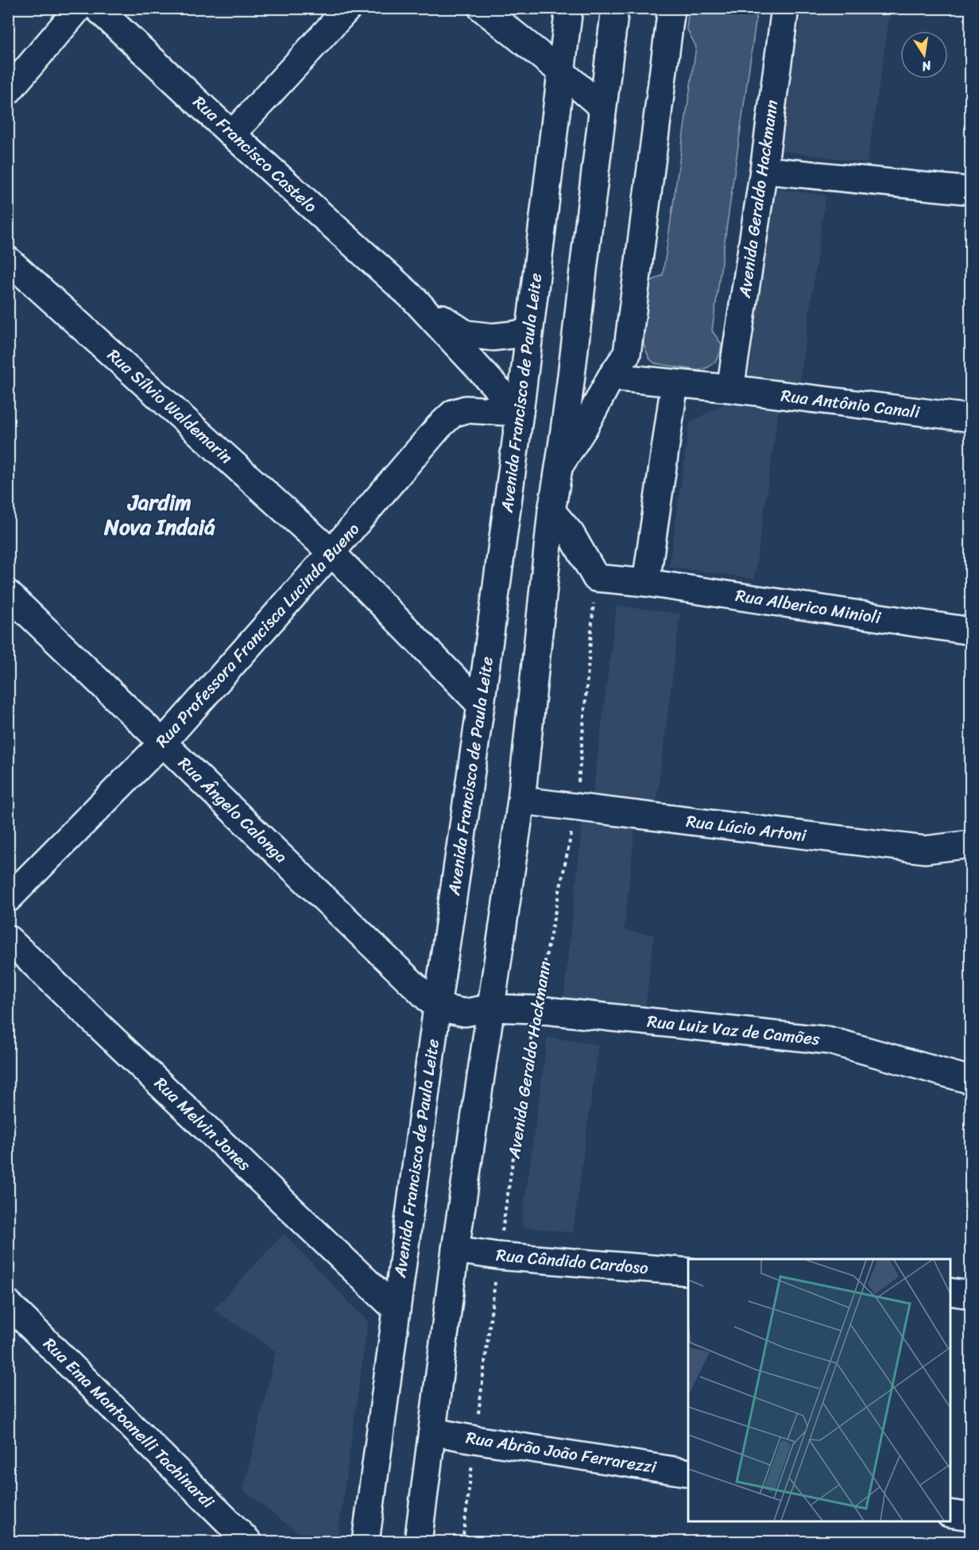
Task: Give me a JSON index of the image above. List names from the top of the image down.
{
  "streets": {
    "street": [
      "Rua Francisco Castelo",
      "Avenida Geraldo Hackmann",
      "Avenida Francisco de Paula Leite",
      "Rua Antônio Canali",
      "Rua Sílvio Waldemarin",
      "Rua Alberico Minioli",
      "Rua Professora Francisca Lucinda Bueno",
      "Rua Ângelo Calonga",
      "Rua Lúcio Artoni",
      "Rua Luiz Vaz de Camões",
      "Rua Melvin Jones",
      "Rua Cândido Cardoso",
      "Rua Ema Mantoanelli Tachinardi",
      "Rua Abrão João Ferrarezzi"
    ]
  },
  "crossings": [
    ["Rua Francisco Castelo", "Avenida Francisco de Paula Leite"],
    ["Rua Francisco Castelo", "Rua Professora Francisca Lucinda Bueno"],
    ["Avenida Geraldo Hackmann", "Rua Antônio Canali"],
    ["Avenida Geraldo Hackmann", "Rua Alberico Minioli"],
    ["Avenida Geraldo Hackmann", "Rua Lúcio Artoni"],
    ["Avenida Geraldo Hackmann", "Rua Luiz Vaz de Camões"],
    ["Avenida Geraldo Hackmann", "Rua Cândido Cardoso"],
    ["Avenida Geraldo Hackmann", "Rua Abrão João Ferrarezzi"],
    ["Avenida Francisco de Paula Leite", "Rua Sílvio Waldemarin"],
    ["Avenida Francisco de Paula Leite", "Rua Professora Francisca Lucinda Bueno"],
    ["Avenida Francisco de Paula Leite", "Rua Ângelo Calonga"],
    ["Avenida Francisco de Paula Leite", "Rua Luiz Vaz de Camões"],
    ["Avenida Francisco de Paula Leite", "Rua Melvin Jones"],
    ["Rua Sílvio Waldemarin", "Rua Professora Francisca Lucinda Bueno"],
    ["Rua Professora Francisca Lucinda Bueno", "Rua Ângelo Calonga"],
    ["Rua Ângelo Calonga", "Rua Luiz Vaz de Camões"]
  ],
  "districts": ["Jardim Nova Indaiá"],
  "north": "bottom"
}
